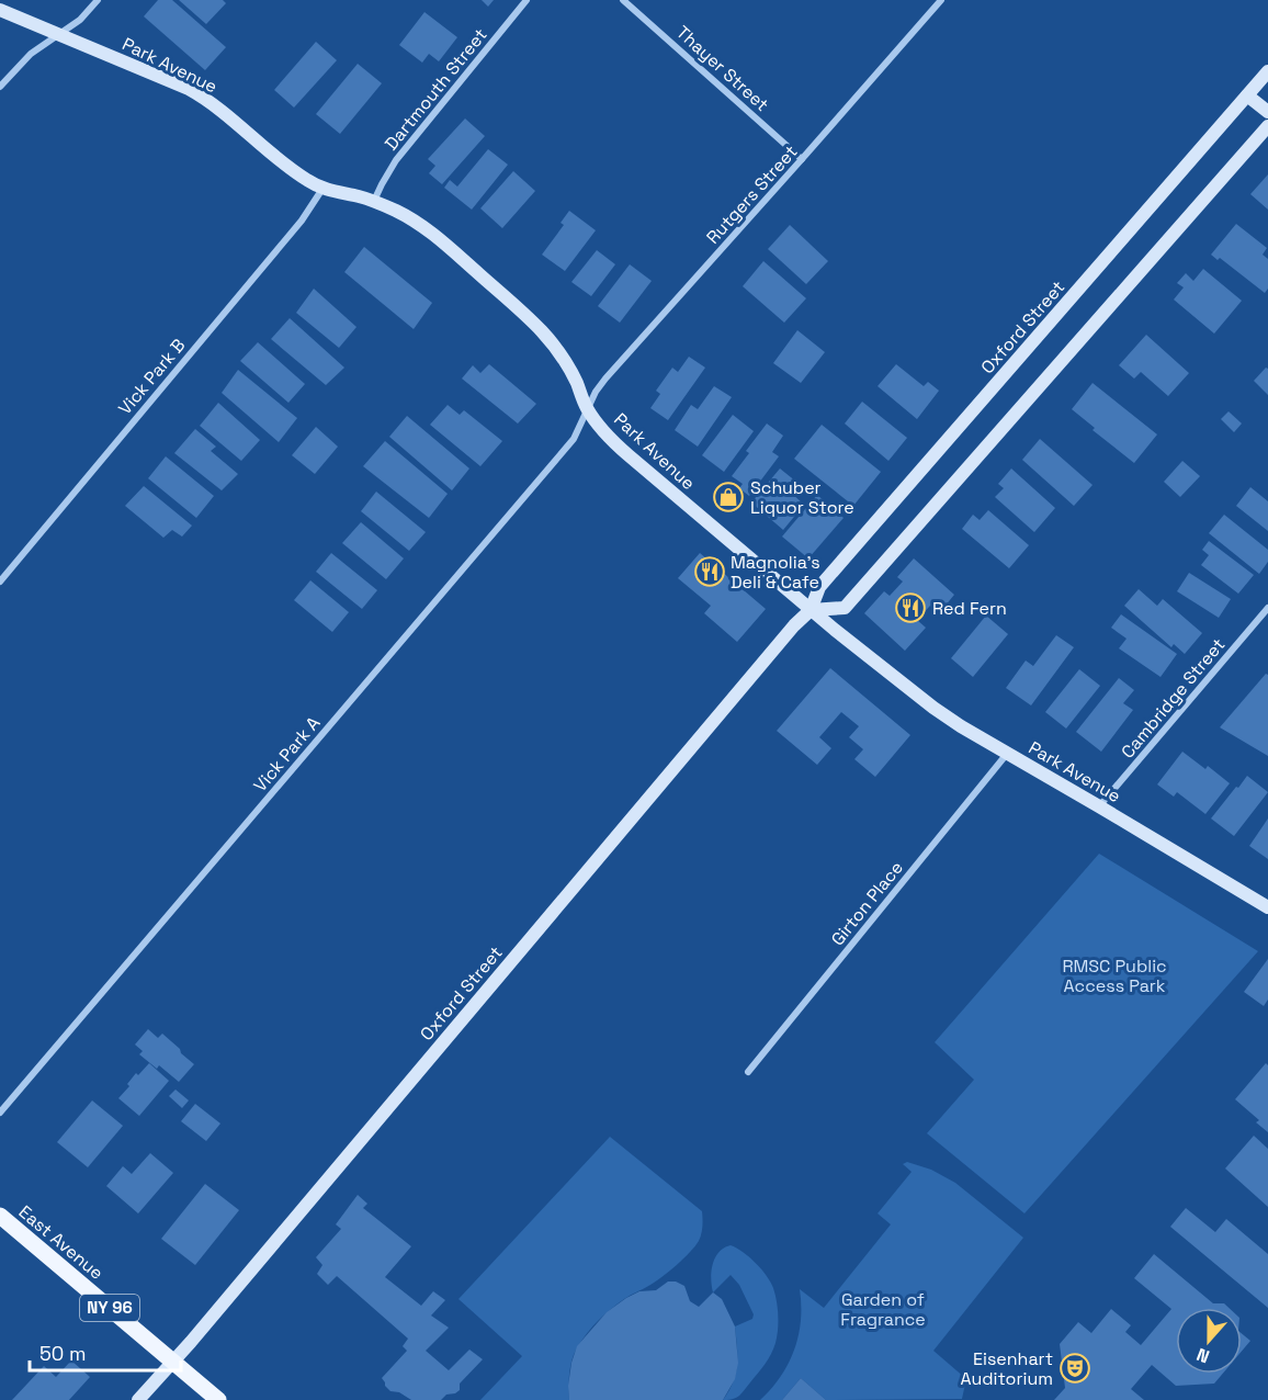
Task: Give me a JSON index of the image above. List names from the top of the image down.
{
  "streets": {
    "main road": ["East Avenue", "NY 96"],
    "street": [
      "Park Avenue",
      "Thayer Street",
      "Dartmouth Street",
      "Rutgers Street",
      "Oxford Street",
      "Vick Park B",
      "Cambridge Street",
      "Vick Park A",
      "Girton Place"
    ]
  },
  "crossings": [
    ["Park Avenue", "Dartmouth Street"],
    ["Park Avenue", "Rutgers Street"],
    ["Park Avenue", "Oxford Street"],
    ["Park Avenue", "Vick Park B"],
    ["Park Avenue", "Cambridge Street"],
    ["Park Avenue", "Vick Park A"],
    ["Park Avenue", "Girton Place"],
    ["Thayer Street", "Rutgers Street"],
    ["Rutgers Street", "Vick Park A"],
    ["Oxford Street", "East Avenue"]
  ],
  "parks": ["RMSC Public Access Park", "Garden of Fragrance"],
  "places": {
    "shop": ["Schuber Liquor Store"],
    "restaurant": ["Magnolia's Deli & Cafe", "Red Fern"],
    "theatre": ["Eisenhart Auditorium"]
  },
  "scale_bar": "50 m",
  "north": "bottom"
}
